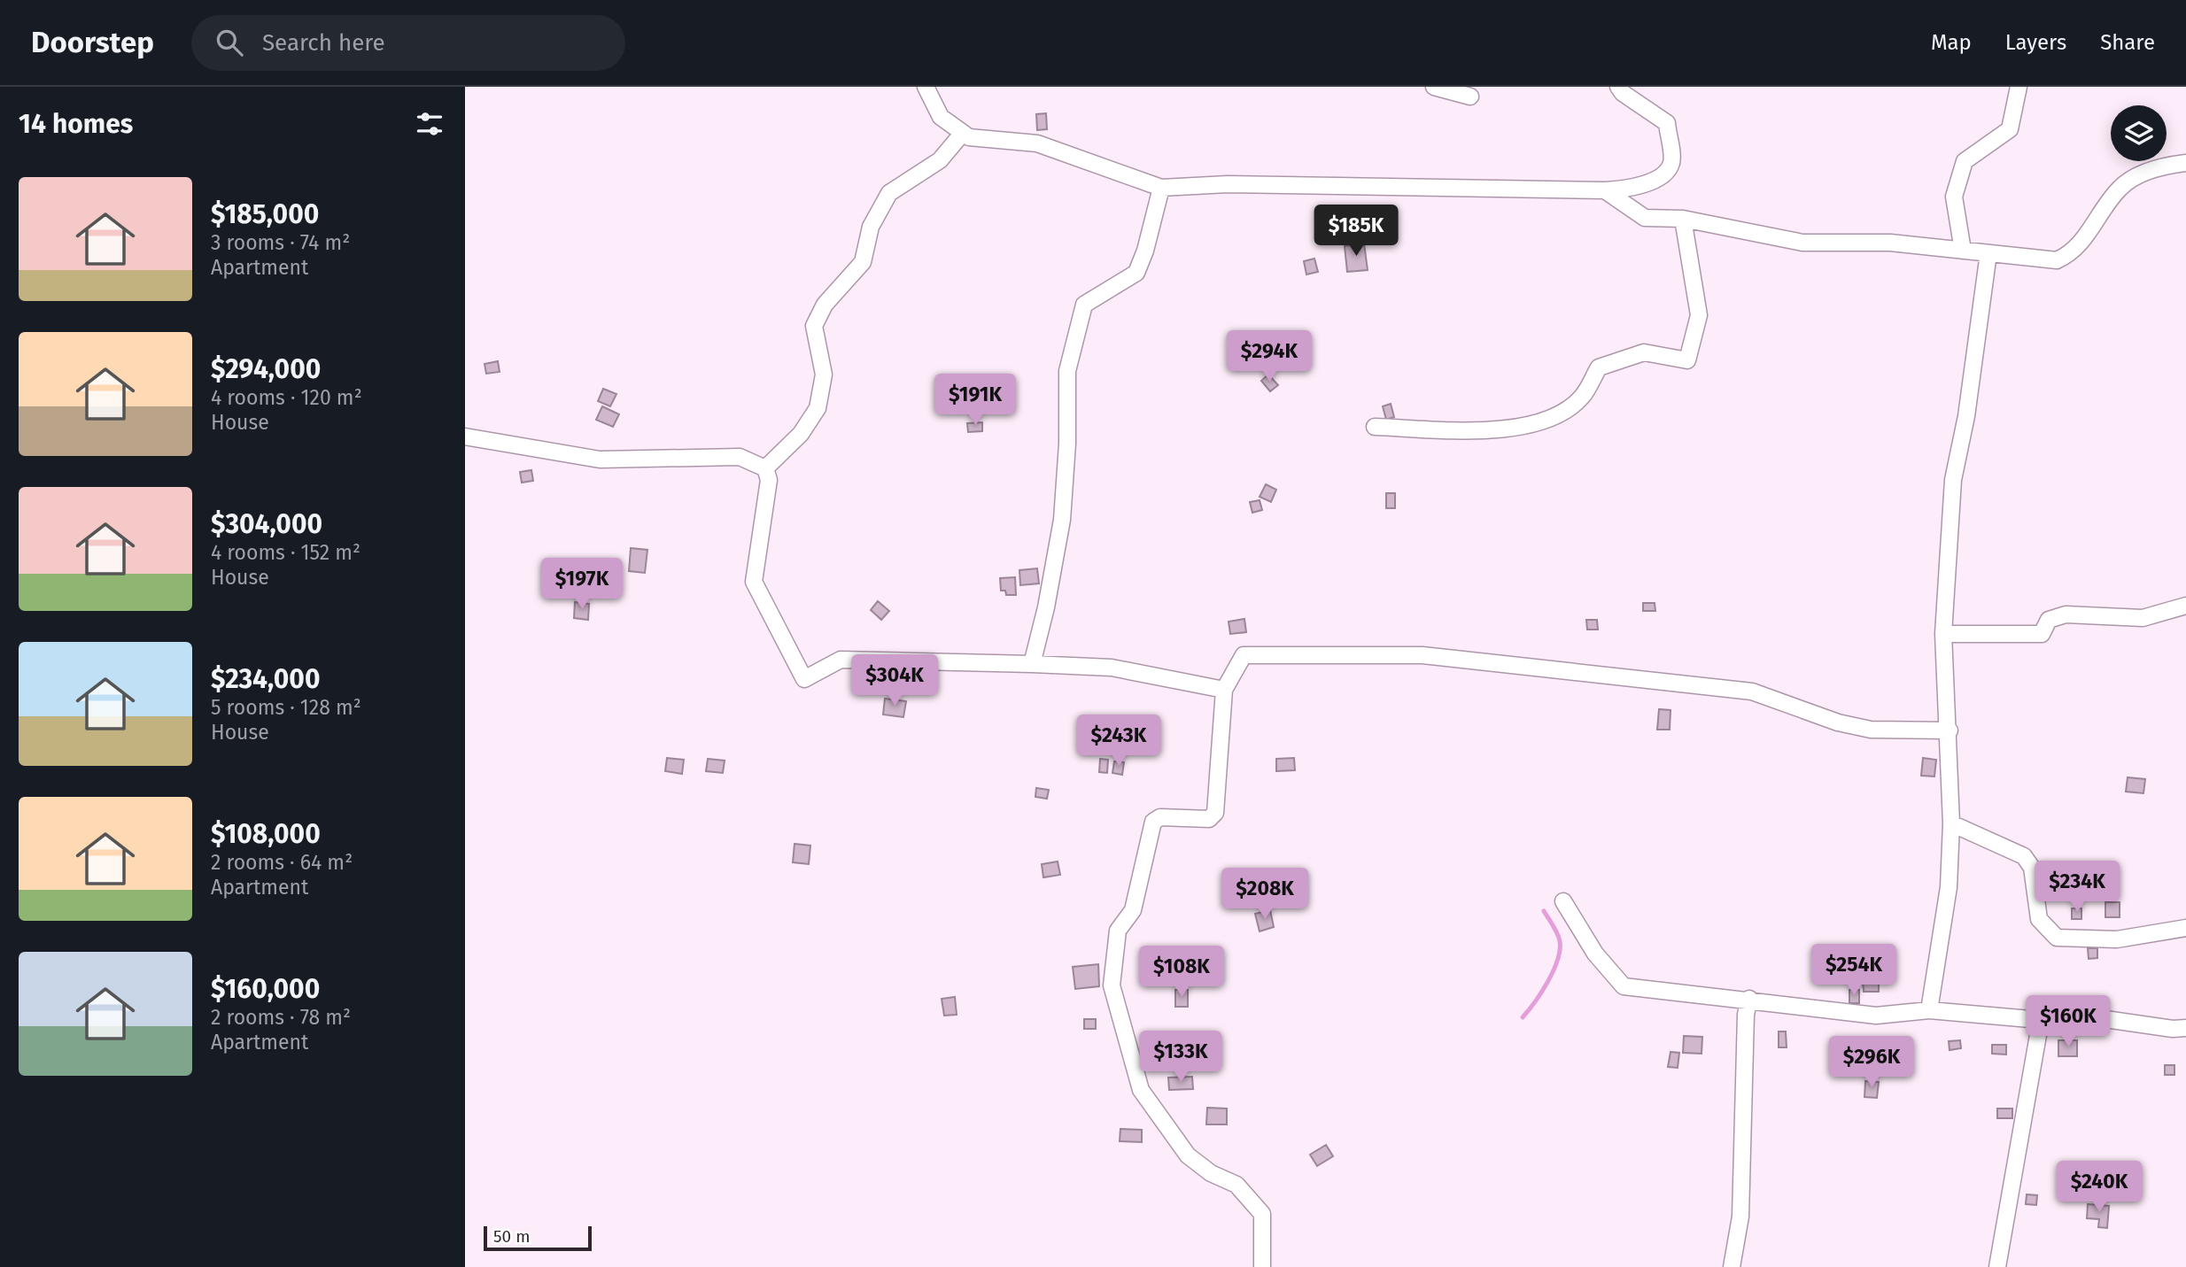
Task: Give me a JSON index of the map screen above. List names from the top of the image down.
{
  "scale_bar": "50 m",
  "page": {
    "header": "Doorstep",
    "search": "Search here",
    "nav": ["Map", "Layers", "Share"],
    "heading": "14 homes",
    "list": [
      {
        "name": "$185,000",
        "note": "3 rooms · 74 m² · Apartment"
      },
      {
        "name": "$294,000",
        "note": "4 rooms · 120 m² · House"
      },
      {
        "name": "$304,000",
        "note": "4 rooms · 152 m² · House"
      },
      {
        "name": "$234,000",
        "note": "5 rooms · 128 m² · House"
      },
      {
        "name": "$108,000",
        "note": "2 rooms · 64 m² · Apartment"
      },
      {
        "name": "$160,000",
        "note": "2 rooms · 78 m² · Apartment"
      }
    ],
    "price": [
      "$185K",
      "$294K",
      "$191K",
      "$197K",
      "$304K",
      "$243K",
      "$234K",
      "$208K",
      "$254K",
      "$108K",
      "$160K",
      "$133K",
      "$296K",
      "$240K"
    ],
    "scale": "50 m"
  }
}
